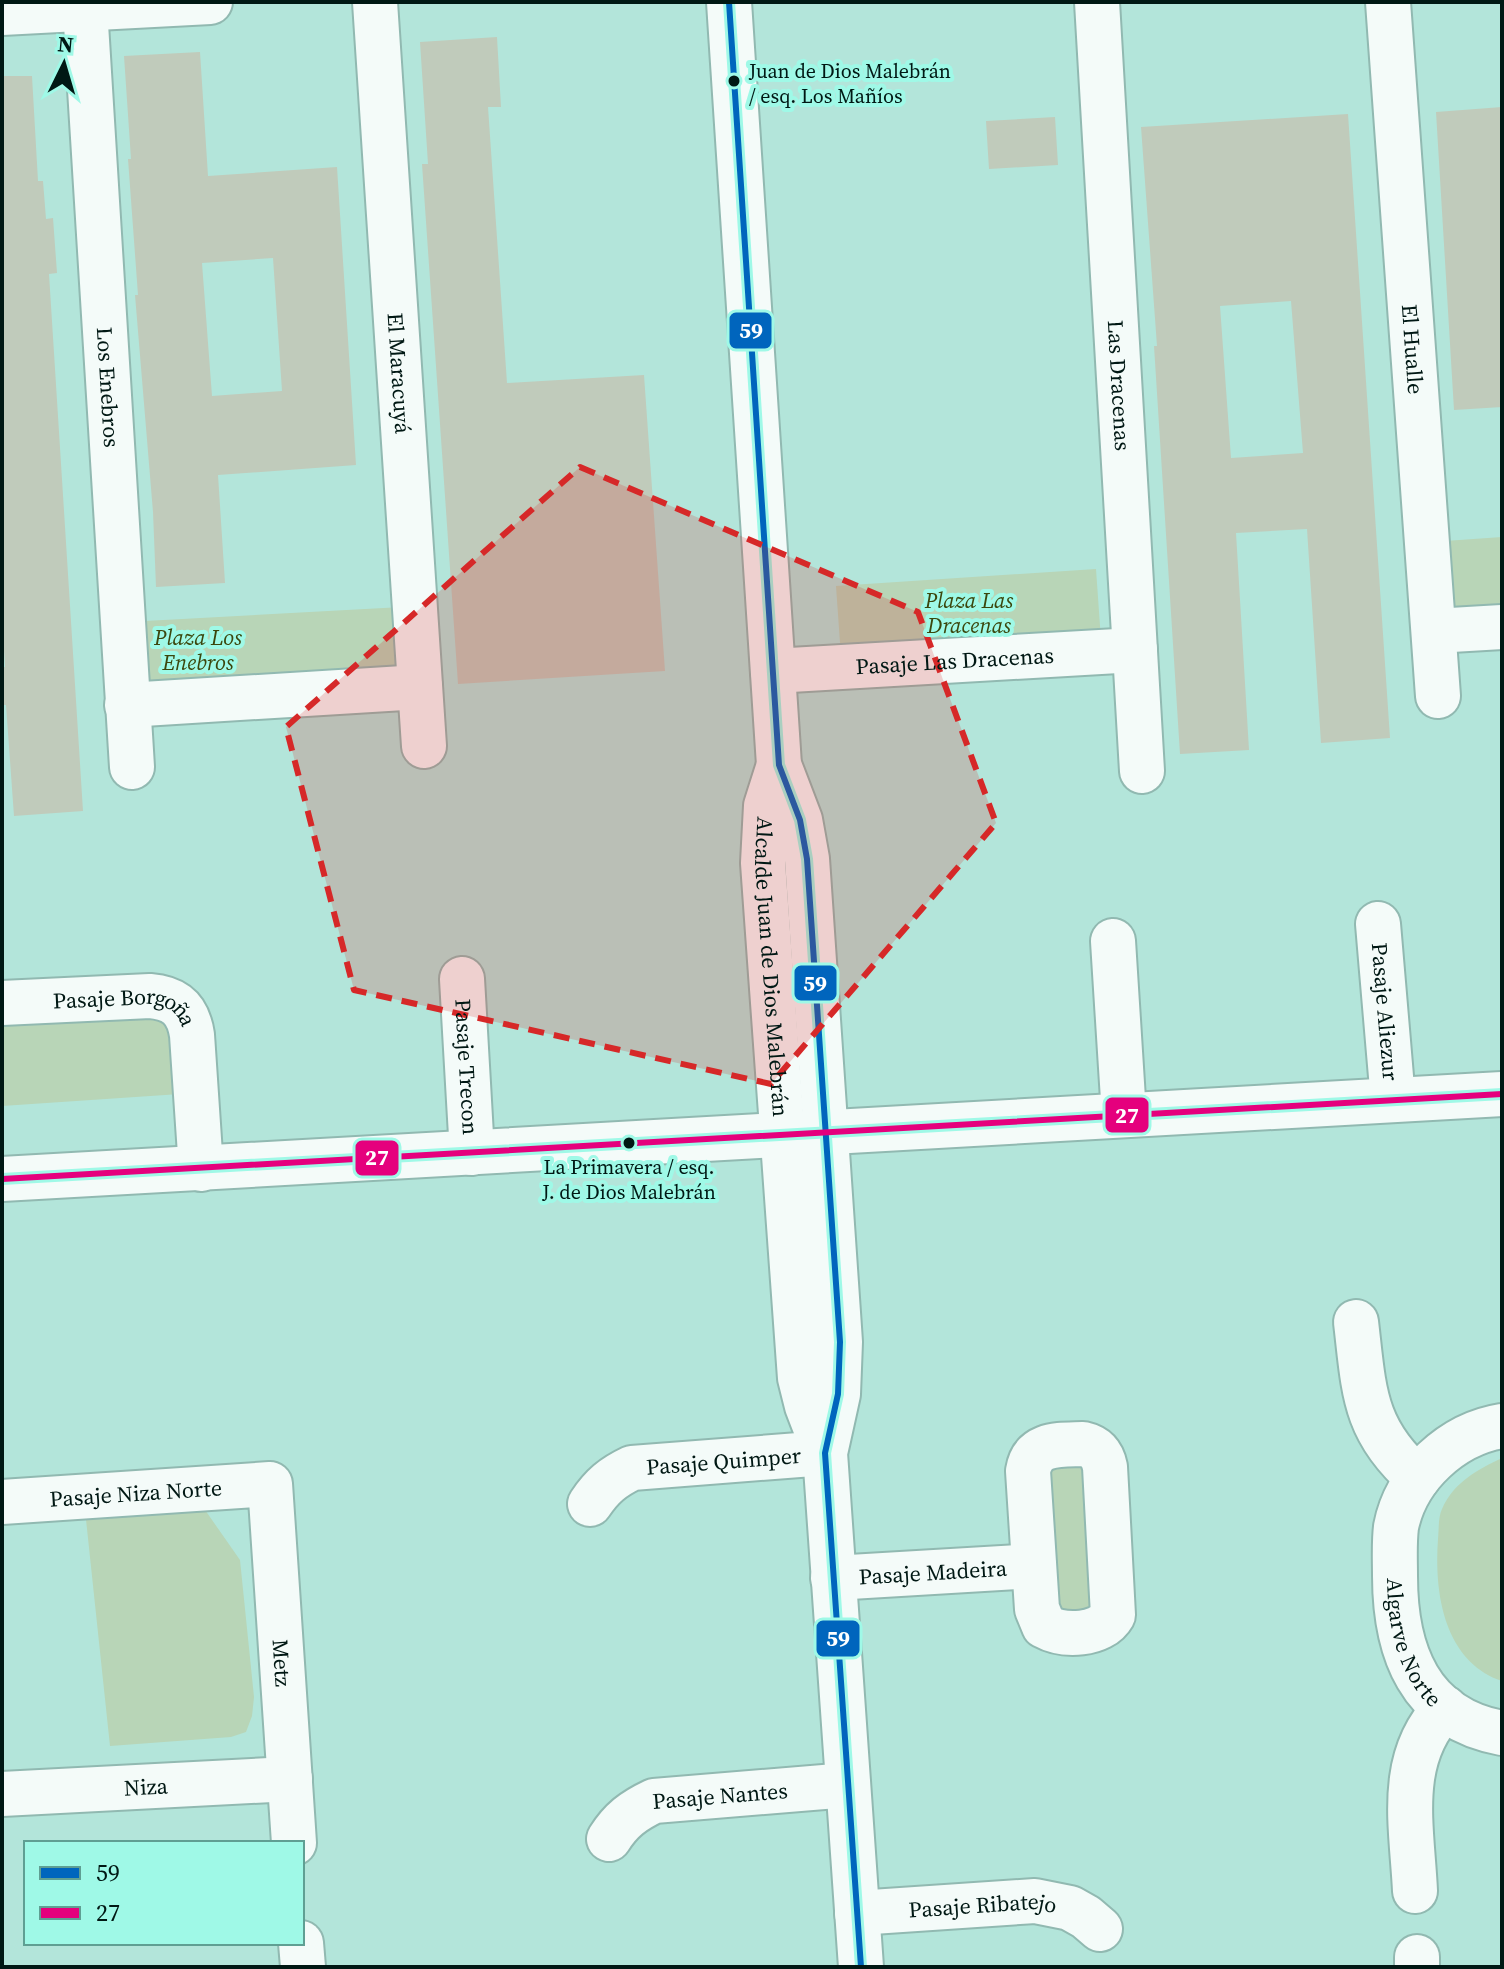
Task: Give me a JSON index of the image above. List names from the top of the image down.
{
  "streets": {
    "street": [
      "El Hualle",
      "El Maracuyá",
      "Las Dracenas",
      "Los Enebros",
      "Pasaje Las Dracenas",
      "Alcalde Juan de Dios Malebrán",
      "Pasaje Aliezur",
      "Pasaje Borgoña",
      "Pasaje Trecon",
      "Pasaje Quimper",
      "Pasaje Niza Norte",
      "Pasaje Madeira",
      "Algarve Norte",
      "Metz",
      "Niza",
      "Pasaje Nantes",
      "Pasaje Ribatejo"
    ]
  },
  "crossings": [
    ["Las Dracenas", "Pasaje Las Dracenas"],
    ["Pasaje Las Dracenas", "Alcalde Juan de Dios Malebrán"],
    ["Alcalde Juan de Dios Malebrán", "Pasaje Quimper"],
    ["Alcalde Juan de Dios Malebrán", "Pasaje Madeira"],
    ["Alcalde Juan de Dios Malebrán", "Pasaje Nantes"],
    ["Alcalde Juan de Dios Malebrán", "Pasaje Ribatejo"],
    ["Pasaje Niza Norte", "Metz"],
    ["Metz", "Niza"]
  ],
  "parks": ["Plaza Las Dracenas", "Plaza Los Enebros"],
  "places": ["Juan de Dios Malebrán / esq. Los Mañíos", "La Primavera / esq. J. de Dios Malebrán"],
  "lines": ["transit line 59", "transit line 27"],
  "legend": ["59", "27"],
  "north": "top"
}
